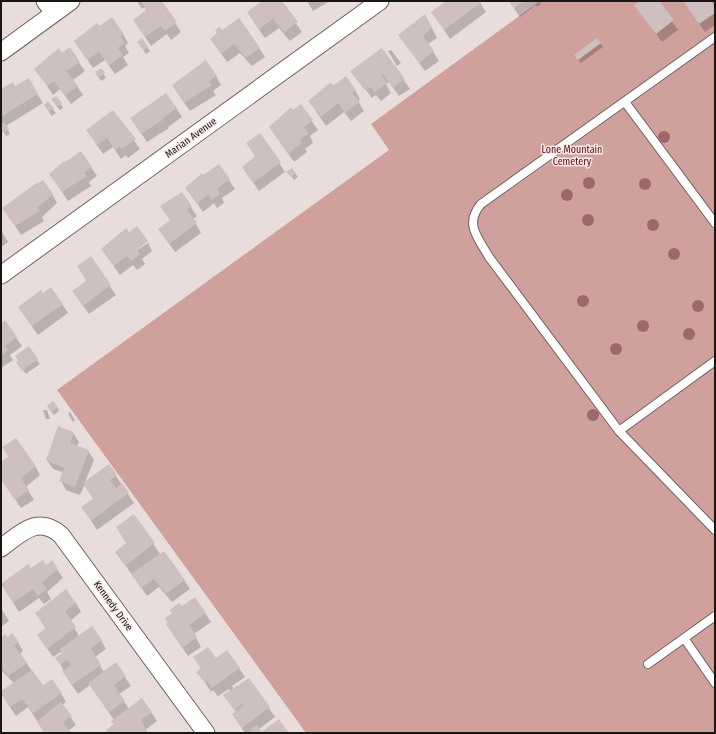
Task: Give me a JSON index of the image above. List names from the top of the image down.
{
  "streets": {
    "street": ["Marian Avenue", "Kennedy Drive"]
  },
  "parks": ["Lone Mountain Cemetery"]
}
